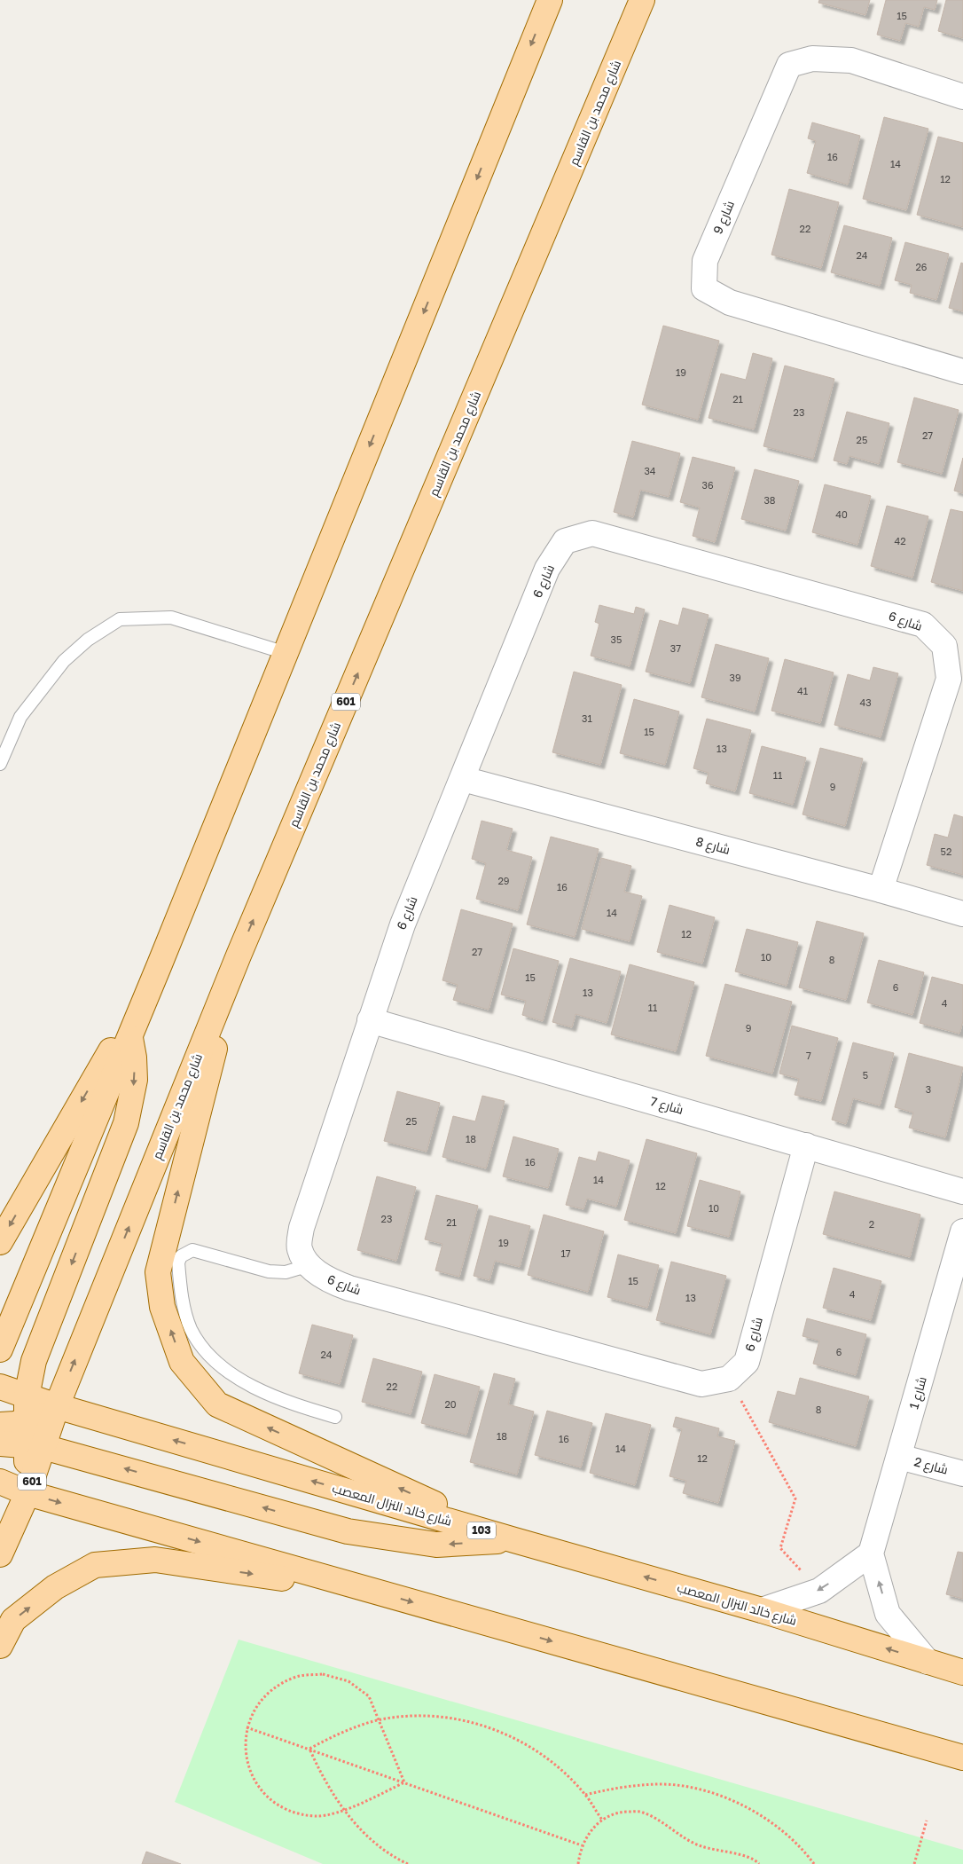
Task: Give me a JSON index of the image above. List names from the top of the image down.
{
  "streets": {
    "main road": [
      "شارع محمد بن القاسم",
      "601",
      "شارع خالد النزال المعصب",
      "103"
    ],
    "street": [
      "شارع 9",
      "شارع 6",
      "شارع 8",
      "شارع 7",
      "شارع 1",
      "شارع 2"
    ]
  },
  "crossings": [
    ["شارع محمد بن القاسم", "شارع خالد النزال المعصب"],
    ["شارع 6", "شارع 8"],
    ["شارع 6", "شارع 7"],
    ["شارع 1", "شارع 2"]
  ],
  "house_numbers": [
    "15",
    "16",
    "14",
    "12",
    "22",
    "24",
    "26",
    "19",
    "21",
    "23",
    "27",
    "25",
    "34",
    "36",
    "38",
    "40",
    "42",
    "35",
    "37",
    "39",
    "41",
    "43",
    "31",
    "15",
    "13",
    "11",
    "9",
    "52",
    "29",
    "16",
    "14",
    "12",
    "27",
    "10",
    "8",
    "15",
    "6",
    "13",
    "4",
    "11",
    "9",
    "7",
    "5",
    "3",
    "25",
    "18",
    "16",
    "14",
    "12",
    "10",
    "23",
    "21",
    "2",
    "19",
    "17",
    "15",
    "4",
    "13",
    "6",
    "24",
    "22",
    "20",
    "8",
    "18",
    "16",
    "14",
    "12"
  ]
}
